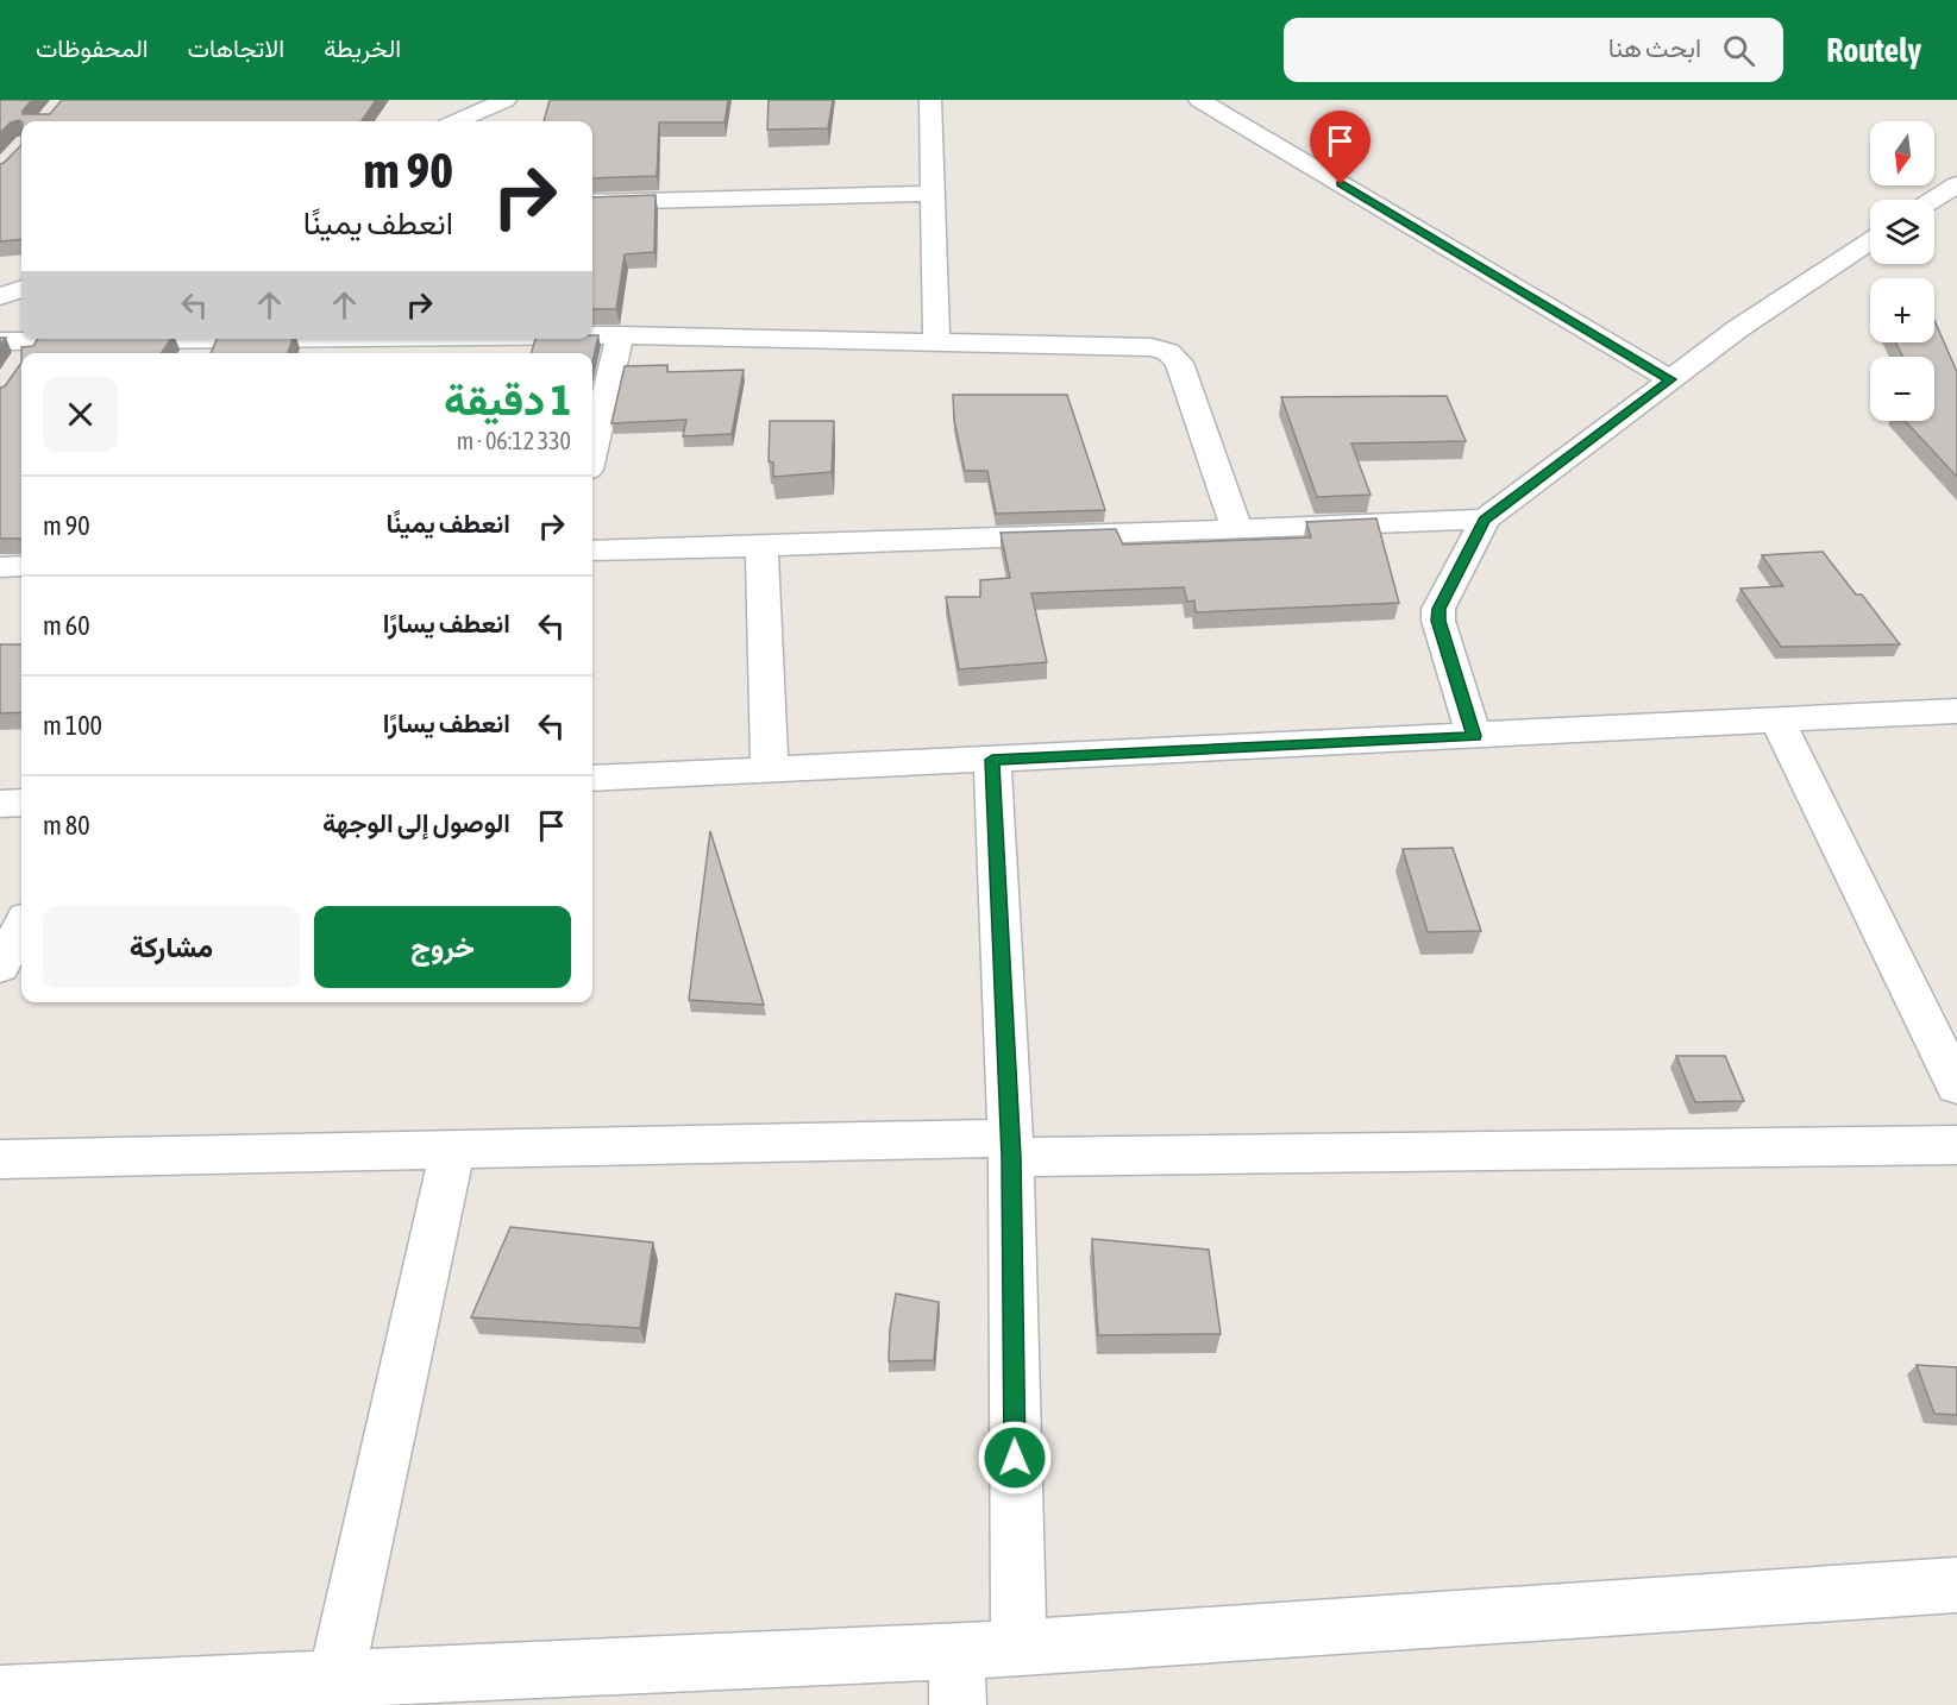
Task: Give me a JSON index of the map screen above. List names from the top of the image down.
{
  "north": "bottom",
  "page": {
    "header": "Routely",
    "search": "ابحث هنا",
    "nav": ["الخريطة", "الاتجاهات", "المحفوظات"],
    "map_buttons": ["+", "−"],
    "turn": ["90 m", "انعطف يمينًا"],
    "heading": ["1 دقيقة", "330 m · 06:12"],
    "list": [
      {
        "name": "انعطف يمينًا",
        "value": "90 m"
      },
      {
        "name": "انعطف يسارًا",
        "value": "60 m"
      },
      {
        "name": "انعطف يسارًا",
        "value": "100 m"
      },
      {
        "name": "الوصول إلى الوجهة",
        "value": "80 m"
      }
    ],
    "buttons": ["خروج", "مشاركة"]
  }
}
